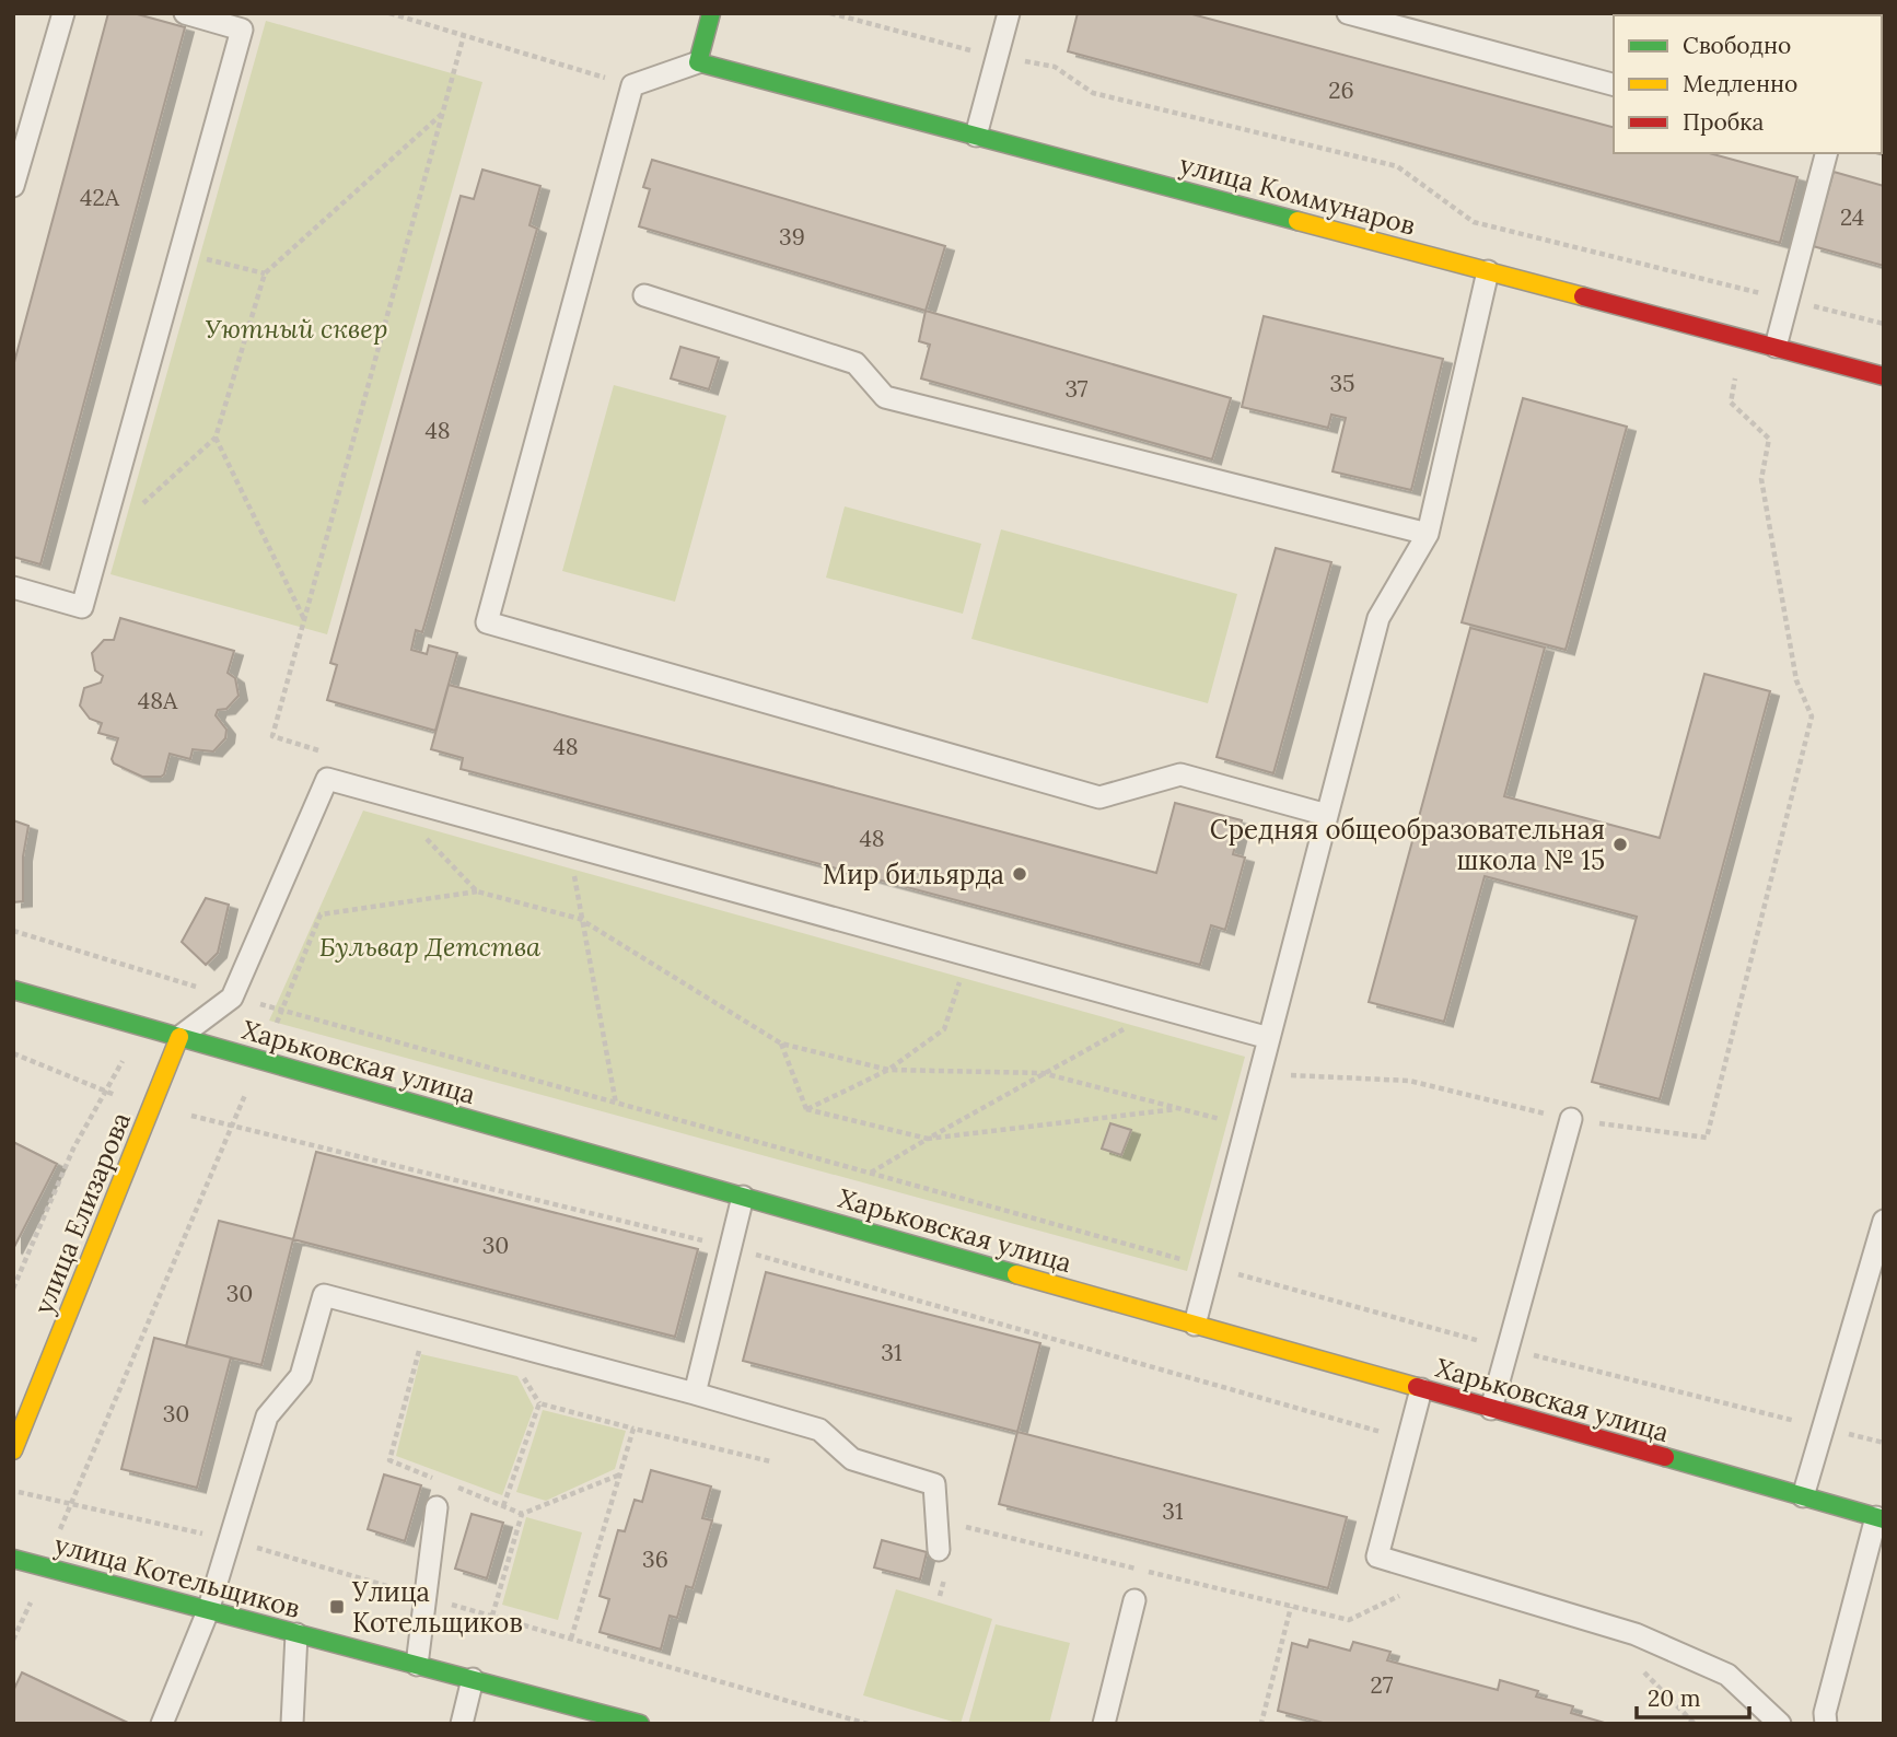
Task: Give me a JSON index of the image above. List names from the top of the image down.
{
  "streets": {
    "street": [
      "улица Коммунаров",
      "Харьковская улица",
      "улица Елизарова",
      "улица Котельщиков"
    ]
  },
  "crossings": [
    ["Харьковская улица", "улица Елизарова"]
  ],
  "parks": ["Уютный сквер", "Бульвар Детства"],
  "places": {
    "other": ["Средняя общеобразовательная школа № 15", "Мир бильярда"],
    "transit": ["Улица Котельщиков"]
  },
  "house_numbers": [
    "26",
    "42А",
    "24",
    "39",
    "35",
    "37",
    "48",
    "48А",
    "48",
    "48",
    "30",
    "30",
    "31",
    "30",
    "31",
    "36",
    "27"
  ],
  "legend": ["Свободно", "Медленно", "Пробка"],
  "scale_bar": "20 m"
}
